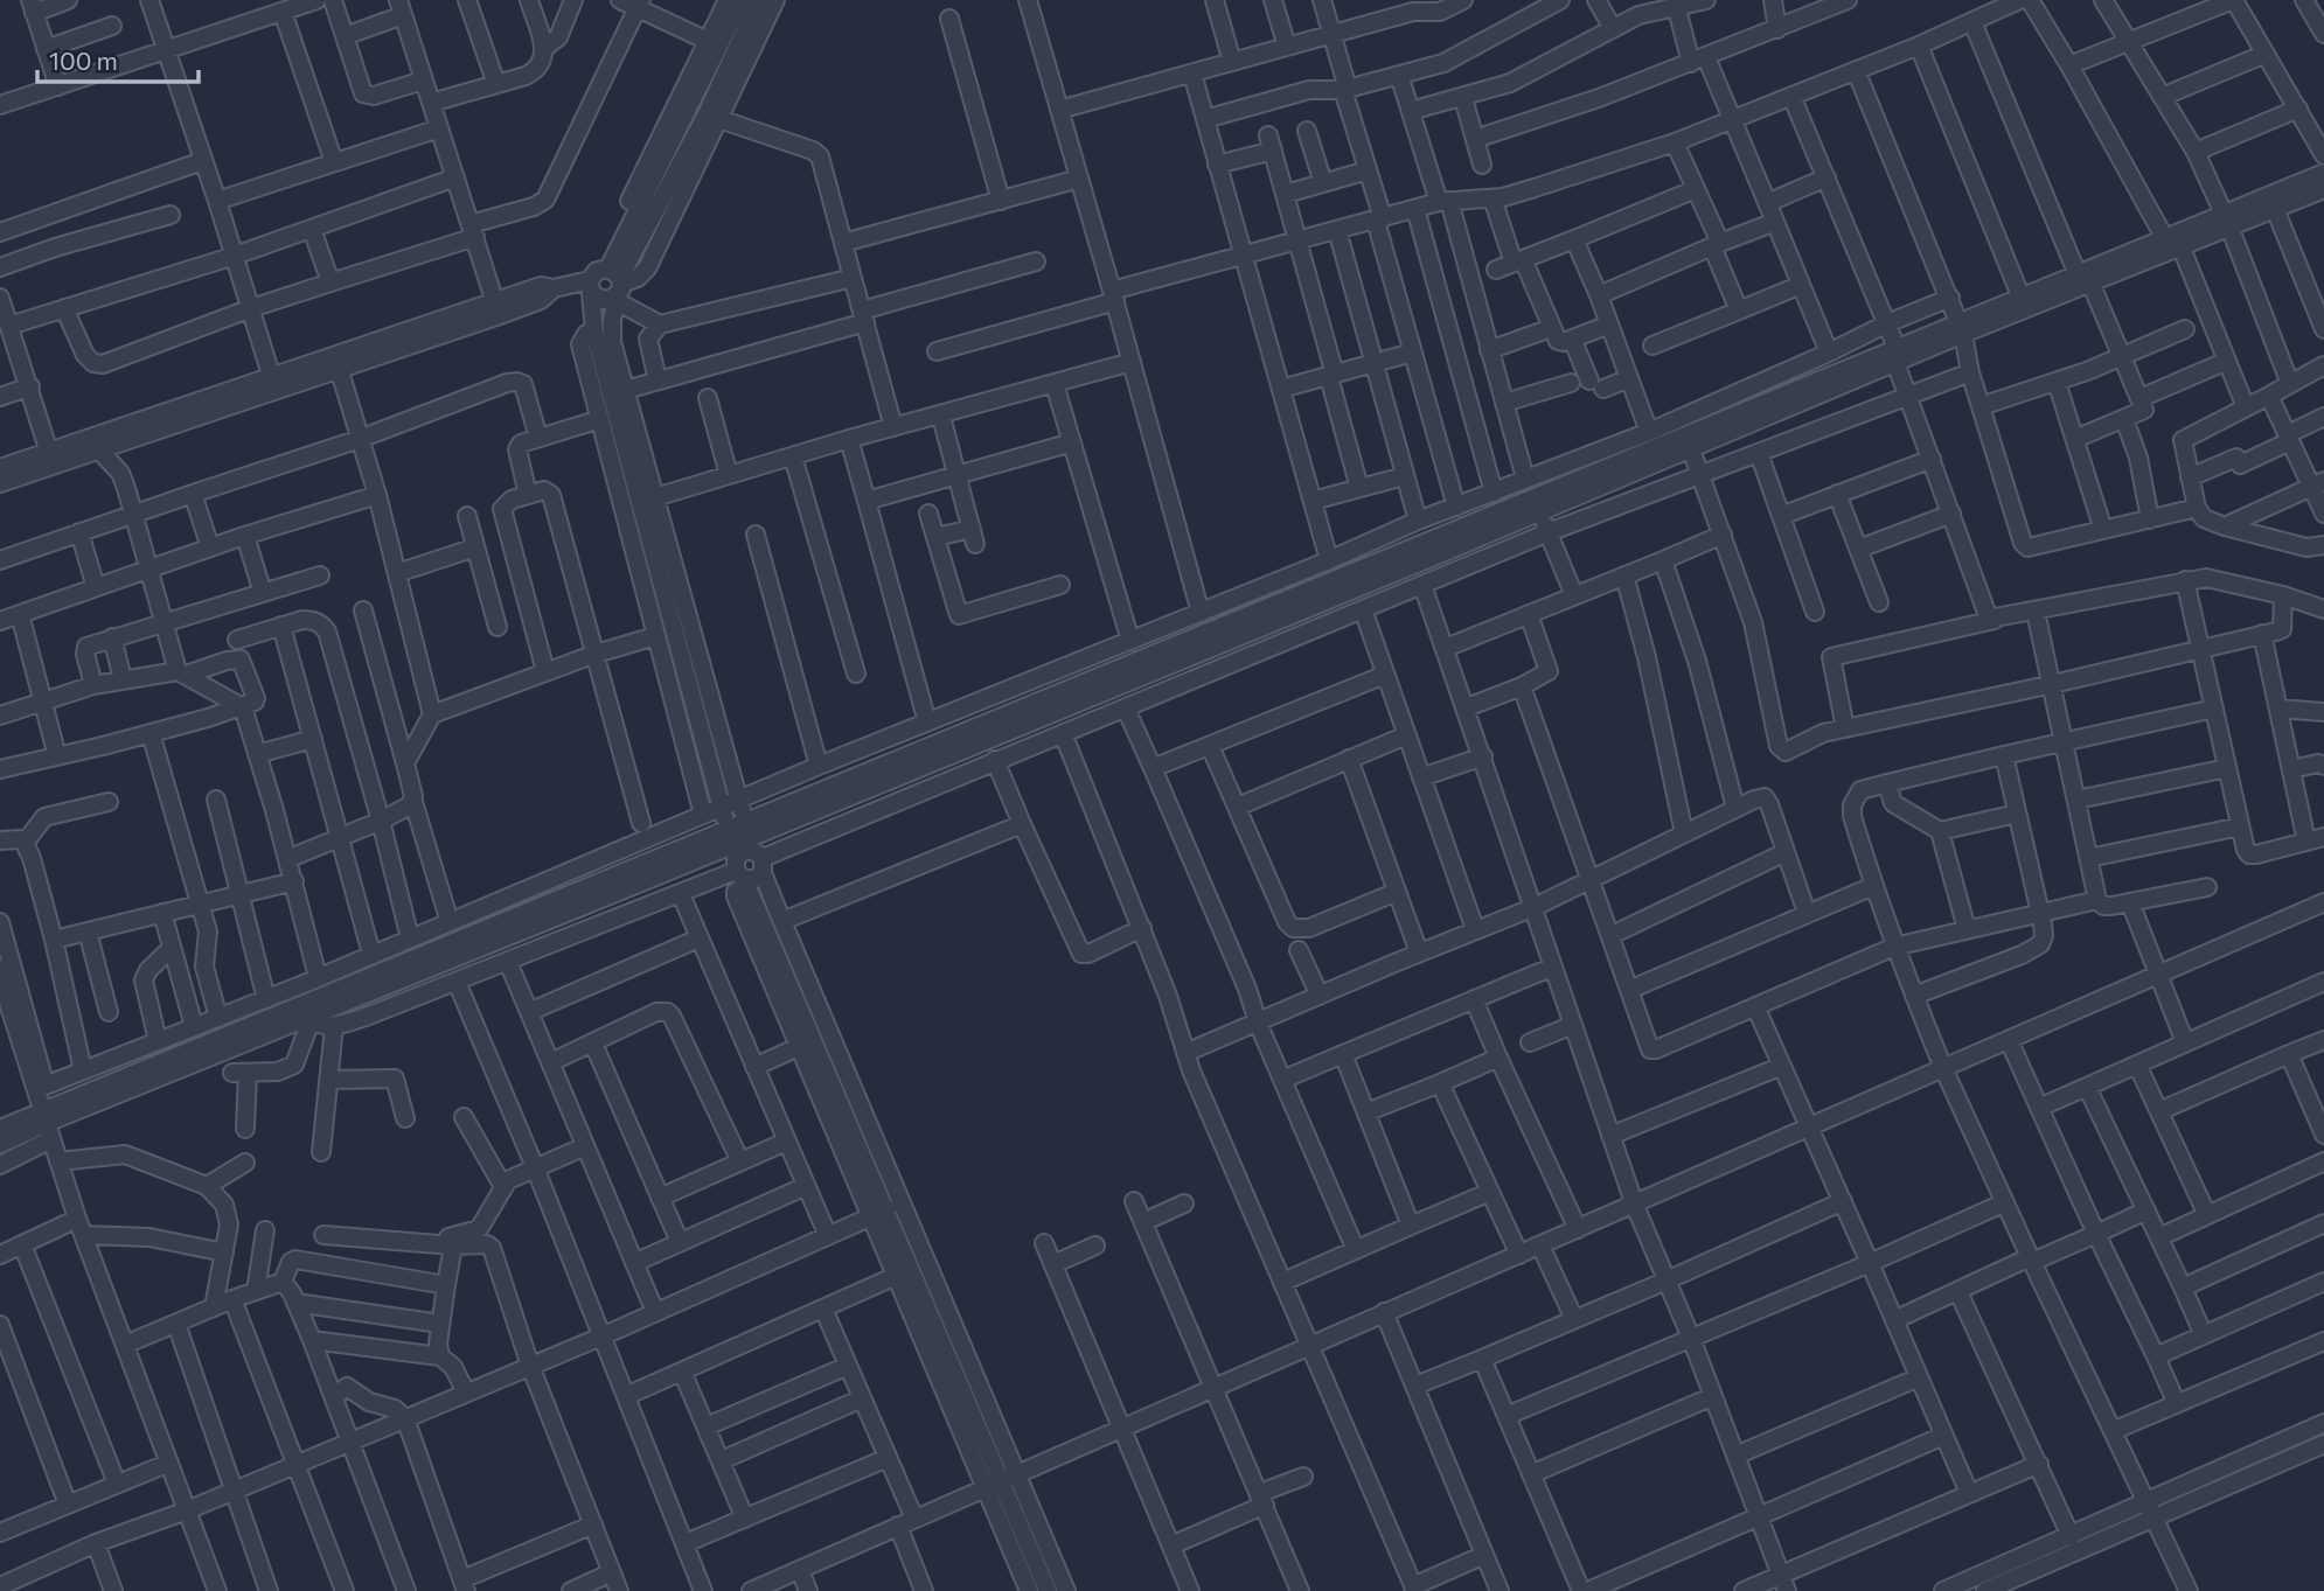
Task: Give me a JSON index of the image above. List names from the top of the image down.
{
  "scale_bar": "100 m"
}
